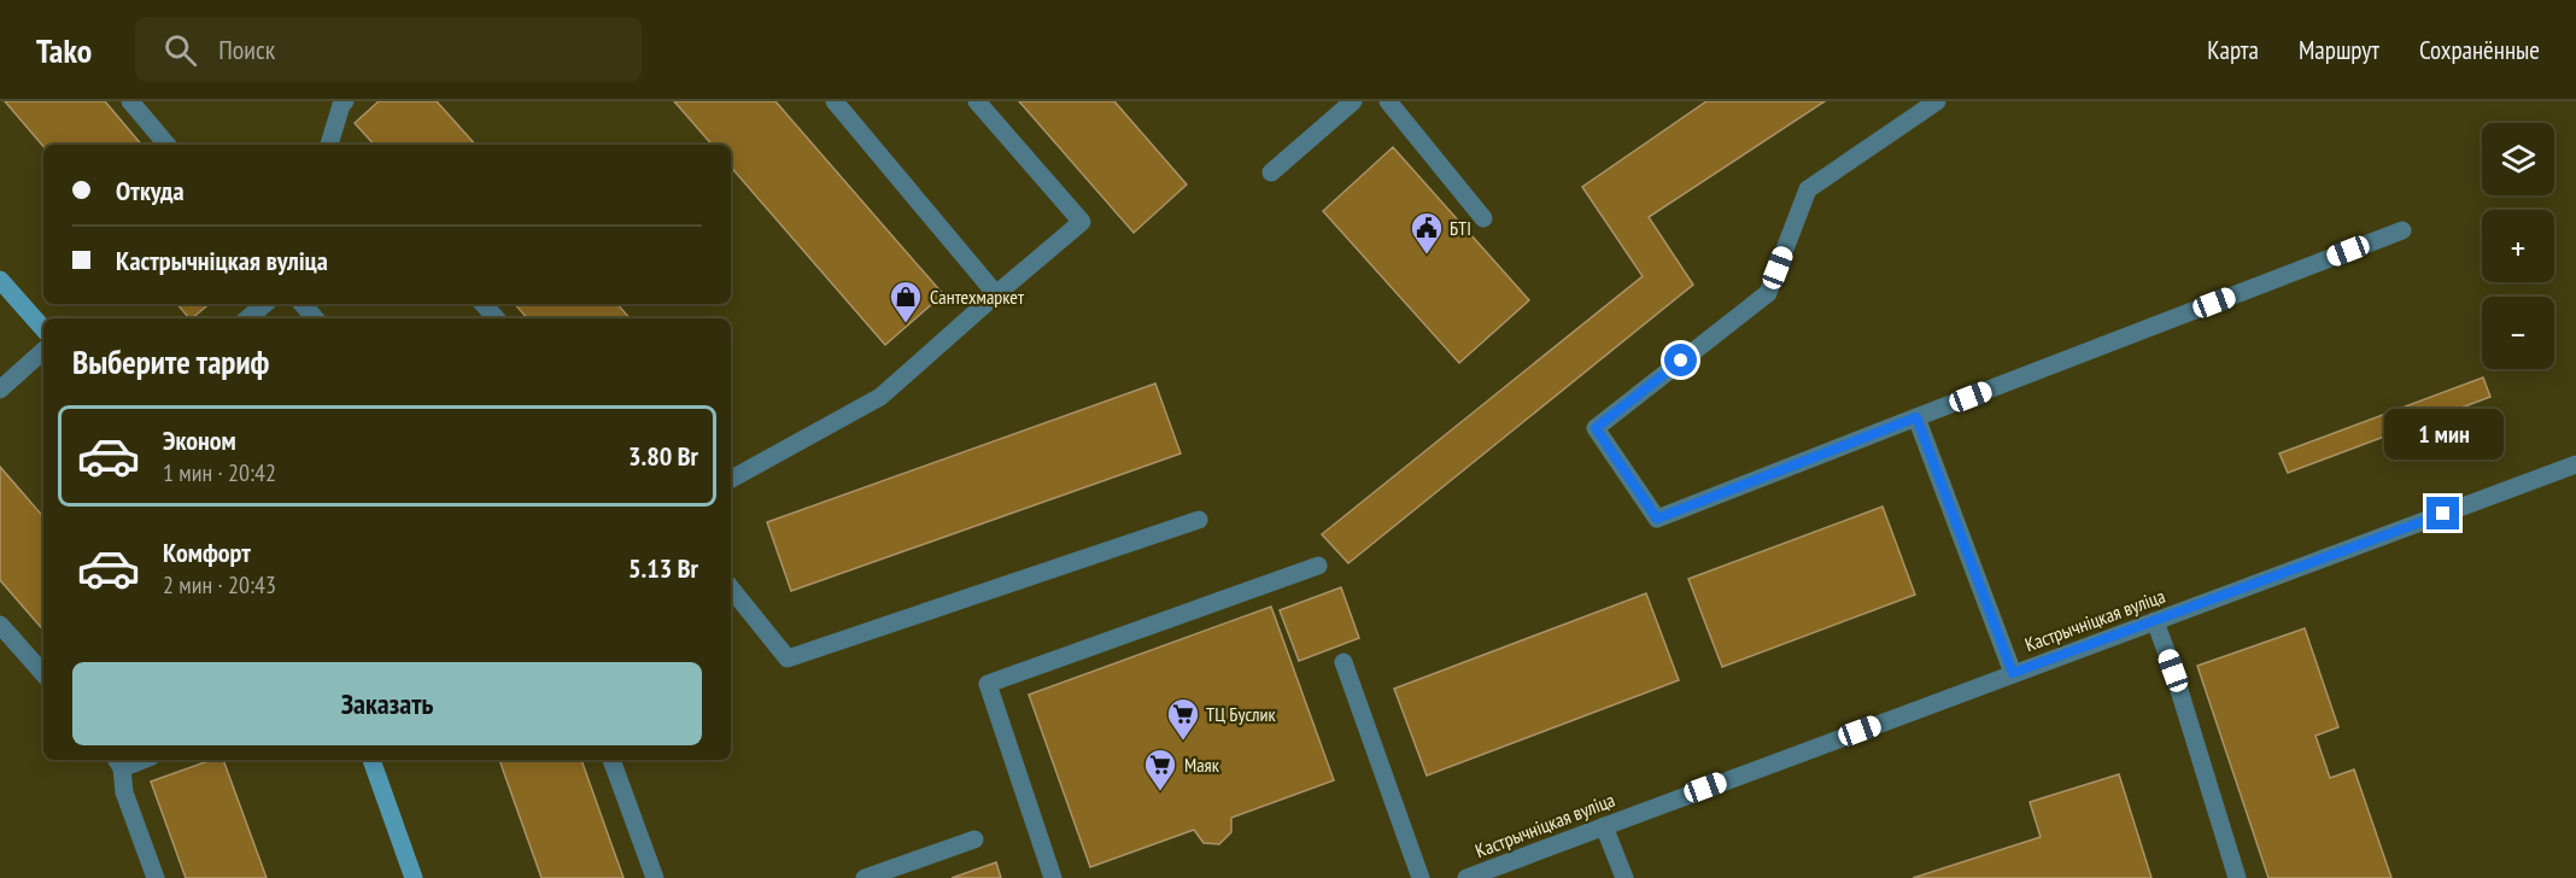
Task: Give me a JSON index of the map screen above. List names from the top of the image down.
{
  "streets": {
    "street": ["Кастрычніцкая вуліца"]
  },
  "places": {
    "public building": ["БТІ"],
    "shop": ["Сантехмаркет"],
    "supermarket": ["ТЦ Буслик", "Маяк"]
  },
  "page": {
    "header": "Tako",
    "search": "Поиск",
    "nav": ["Карта", "Маршрут", "Сохранённые"],
    "map_buttons": ["+", "−"],
    "banner": ["Откуда", "Кастрычніцкая вуліца"],
    "heading": "Выберите тариф",
    "list": [
      {
        "name": "Эконом",
        "note": "1 мин · 20:42",
        "value": "3.80 Br"
      },
      {
        "name": "Комфорт",
        "note": "2 мин · 20:43",
        "value": "5.13 Br"
      }
    ],
    "bubble": "1 мин",
    "buttons": "Заказать"
  }
}
